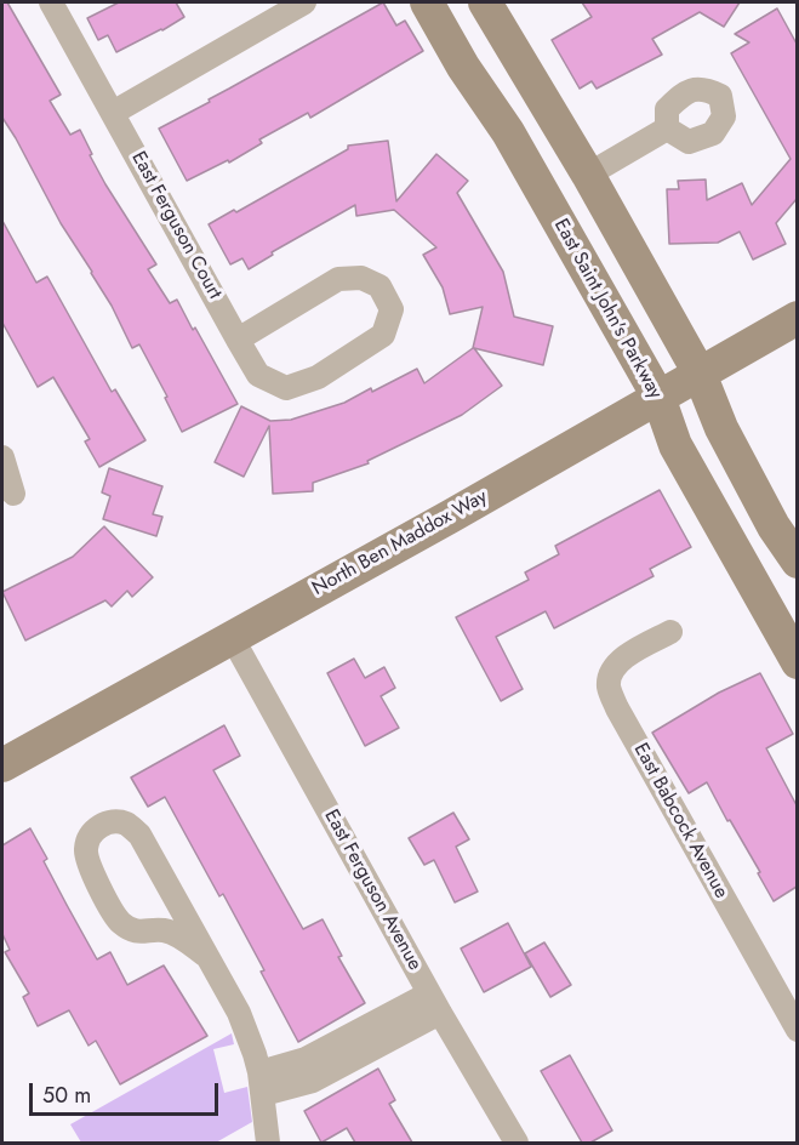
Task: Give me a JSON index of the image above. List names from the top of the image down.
{
  "streets": {
    "main road": ["East Saint John's Parkway", "North Ben Maddox Way"],
    "street": ["East Ferguson Court", "East Babcock Avenue", "East Ferguson Avenue"]
  },
  "crossings": [
    ["East Saint John's Parkway", "North Ben Maddox Way"],
    ["North Ben Maddox Way", "East Ferguson Avenue"]
  ],
  "scale_bar": "50 m"
}
